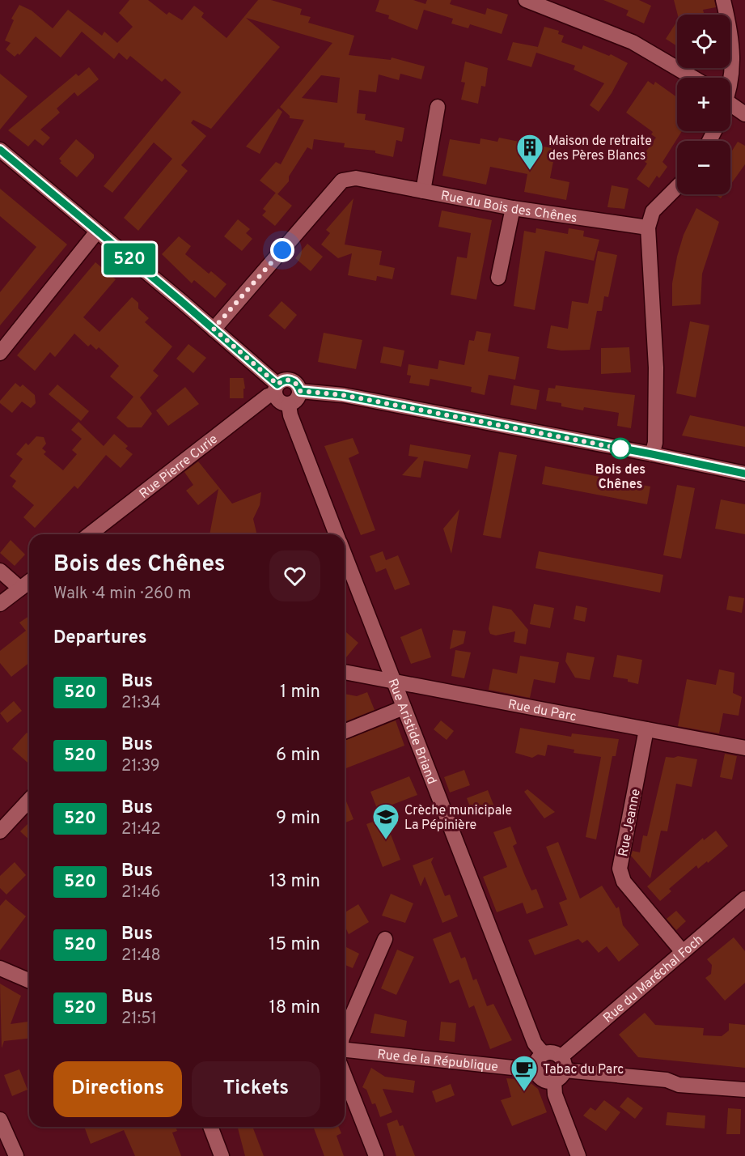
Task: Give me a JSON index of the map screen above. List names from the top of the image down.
{
  "streets": {
    "street": [
      "Rue du Bois des Chênes",
      "Rue Pierre Curie",
      "Rue du Parc",
      "Rue Aristide Briand",
      "Rue Jeanne",
      "Rue du Maréchal Foch",
      "Rue de la République"
    ]
  },
  "crossings": [
    ["Rue Pierre Curie", "Rue Aristide Briand"],
    ["Rue du Parc", "Rue Aristide Briand"],
    ["Rue du Parc", "Rue Jeanne"],
    ["Rue Aristide Briand", "Rue du Maréchal Foch"],
    ["Rue Aristide Briand", "Rue de la République"],
    ["Rue Jeanne", "Rue du Maréchal Foch"],
    ["Rue du Maréchal Foch", "Rue de la République"]
  ],
  "places": {
    "building": ["Maison de retraite des Pères Blancs"],
    "other": ["Bois des Chênes"],
    "school or university": ["Crèche municipale La Pépinière"],
    "cafe": ["Tabac du Parc"]
  },
  "lines": ["bus line 520"],
  "page": {
    "on_map": "520",
    "map_buttons": ["+", "−"],
    "heading": [
      ["Bois des Chênes", "Walk · 4 min · 260 m"],
      "Departures"
    ],
    "list": [
      {
        "mark": "520",
        "name": "Bus",
        "note": "21:34",
        "value": "1 min"
      },
      {
        "mark": "520",
        "name": "Bus",
        "note": "21:39",
        "value": "6 min"
      },
      {
        "mark": "520",
        "name": "Bus",
        "note": "21:42",
        "value": "9 min"
      },
      {
        "mark": "520",
        "name": "Bus",
        "note": "21:46",
        "value": "13 min"
      },
      {
        "mark": "520",
        "name": "Bus",
        "note": "21:48",
        "value": "15 min"
      },
      {
        "mark": "520",
        "name": "Bus",
        "note": "21:51",
        "value": "18 min"
      }
    ],
    "buttons": ["Directions", "Tickets"]
  }
}
